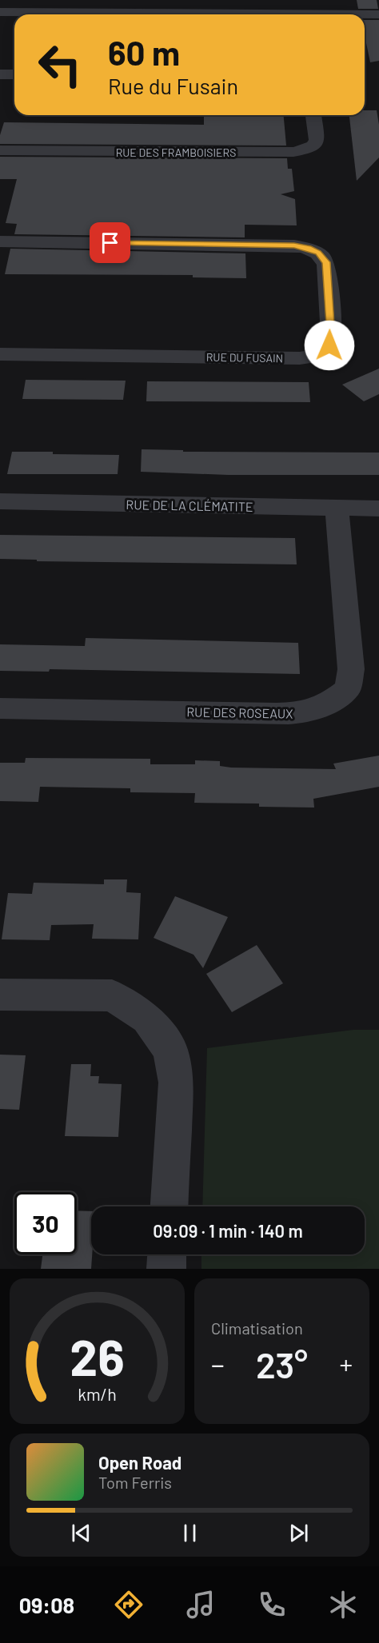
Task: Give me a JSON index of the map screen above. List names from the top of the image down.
{
  "streets": {
    "street": [
      "RUE DES FRAMBOISIERS",
      "RUE DU FUSAIN",
      "RUE DE LA CLÉMATITE",
      "RUE DES ROSEAUX"
    ]
  },
  "crossings": [
    ["RUE DE LA CLÉMATITE", "RUE DES ROSEAUX"]
  ],
  "page": {
    "turn": ["60 m", "Rue du Fusain"],
    "limit": "30",
    "trip": "09:09 · 1 min · 140 m",
    "tile": "Climatisation",
    "heat": ["−", "23°", "+"],
    "song": ["Open Road", "Tom Ferris"],
    "tabs": "09:08",
    "gauge": ["26", "km/h"]
  }
}
